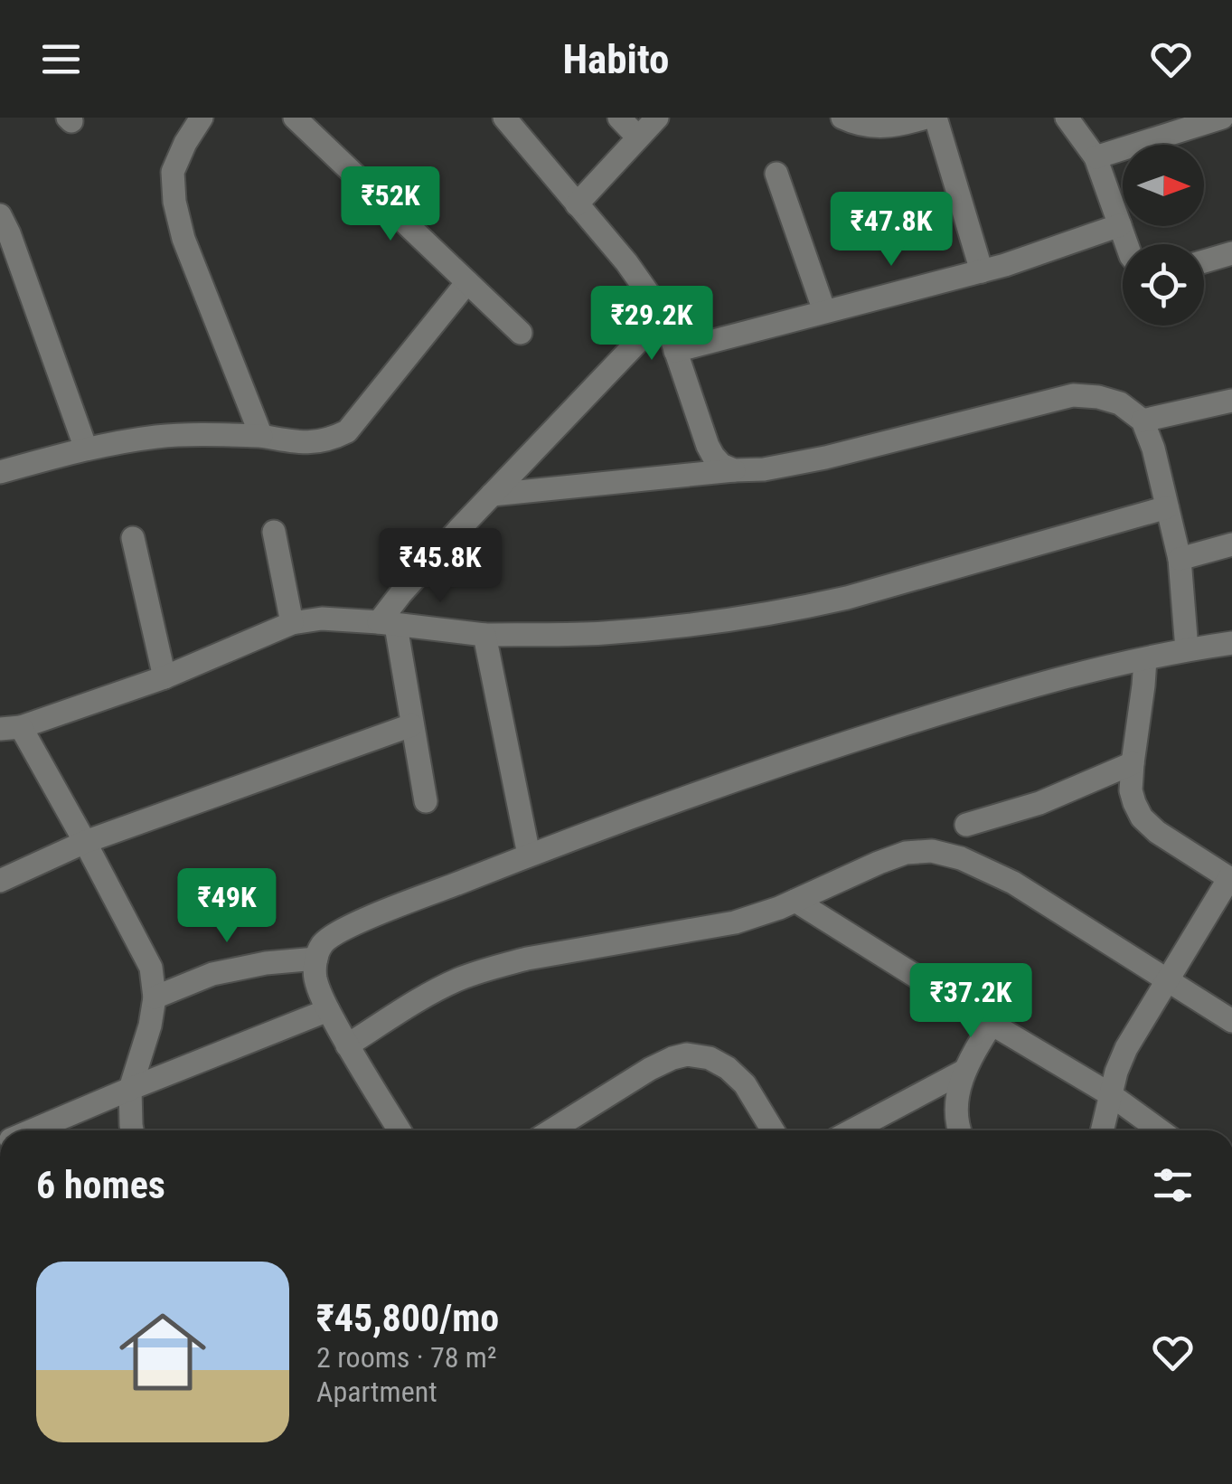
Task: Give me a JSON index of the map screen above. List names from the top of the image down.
{
  "north": "right",
  "page": {
    "header": "Habito",
    "price": [
      "₹52K",
      "₹47.8K",
      "₹29.2K",
      "₹45.8K",
      "₹49K",
      "₹37.2K"
    ],
    "heading": "6 homes",
    "list": [
      {
        "name": "₹45,800/mo",
        "note": "2 rooms · 78 m² · Apartment"
      }
    ]
  }
}
